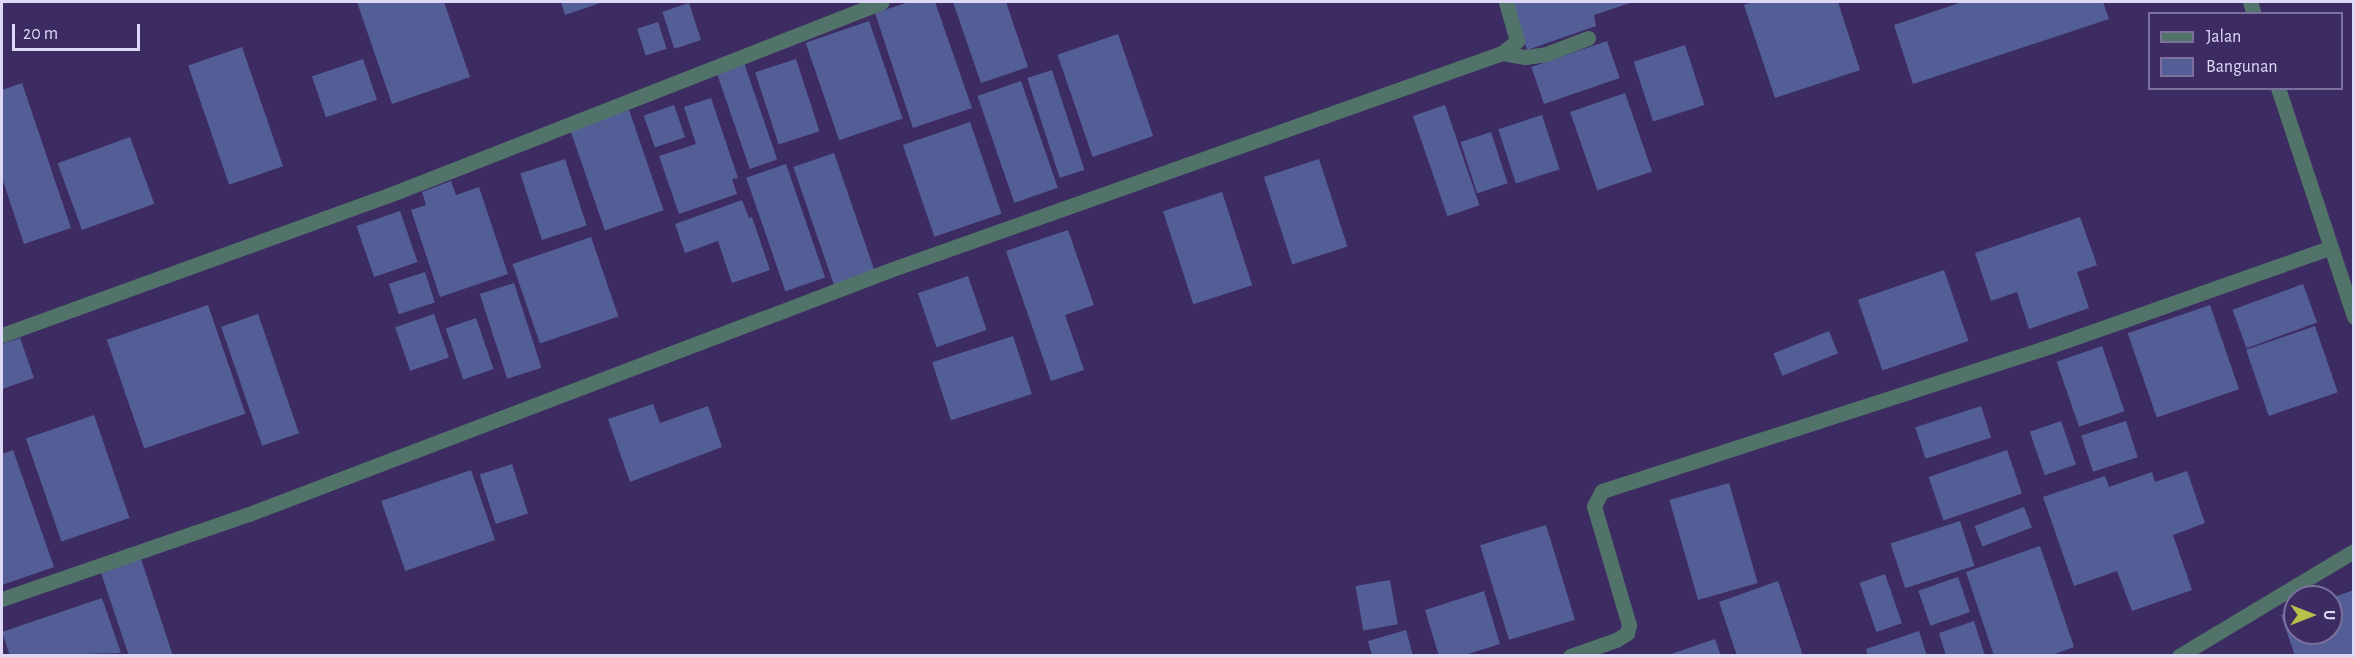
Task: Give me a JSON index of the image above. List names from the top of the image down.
{
  "legend": ["Jalan", "Bangunan"],
  "scale_bar": "20 m",
  "north": "right"
}
